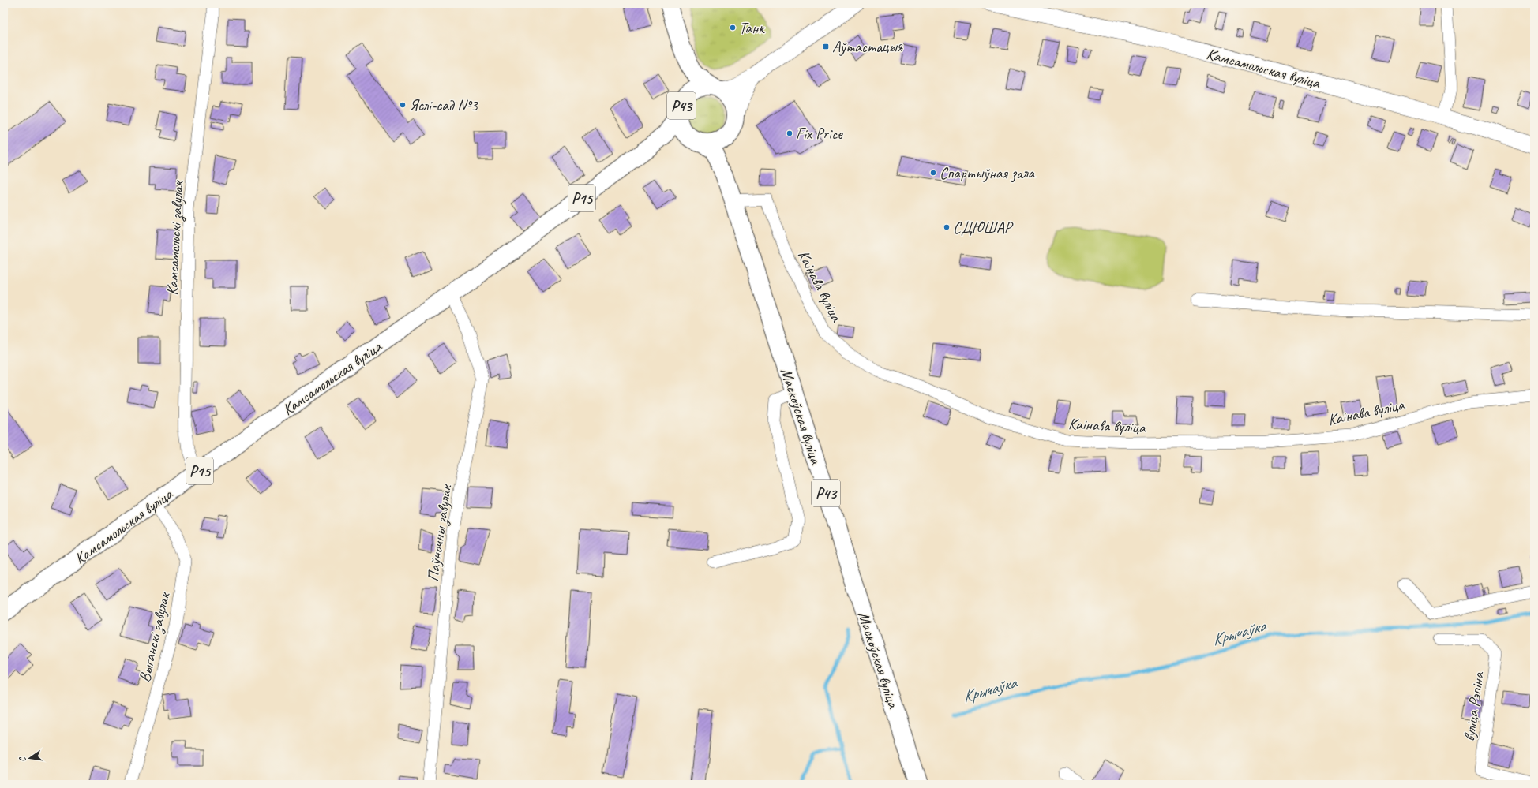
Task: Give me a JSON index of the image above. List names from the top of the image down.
{
  "streets": {
    "main road": [
      "Камсамольская вуліца",
      "Р43",
      "Р15",
      "Маскоўская вуліца"
    ],
    "street": [
      "Камсамольскі завулак",
      "Каінава вуліца",
      "Паўночны завулак",
      "Выганскі завулак",
      "вуліца Рэпіна"
    ]
  },
  "crossings": [
    ["Камсамольская вуліца", "Р43"],
    ["Камсамольская вуліца", "Камсамольскі завулак"],
    ["Камсамольская вуліца", "Маскоўская вуліца"],
    ["Камсамольская вуліца", "Паўночны завулак"],
    ["Камсамольская вуліца", "Выганскі завулак"],
    ["Р43", "Маскоўская вуліца"],
    ["Каінава вуліца", "Маскоўская вуліца"]
  ],
  "water": ["Крычаўка"],
  "places": {
    "other": [
      "Танк",
      "Яслі-сад №3",
      "Fix Price",
      "Спартыўная зала",
      "СДЮШАР"
    ],
    "transit": ["Аўтастацыя"]
  },
  "north": "left"
}
